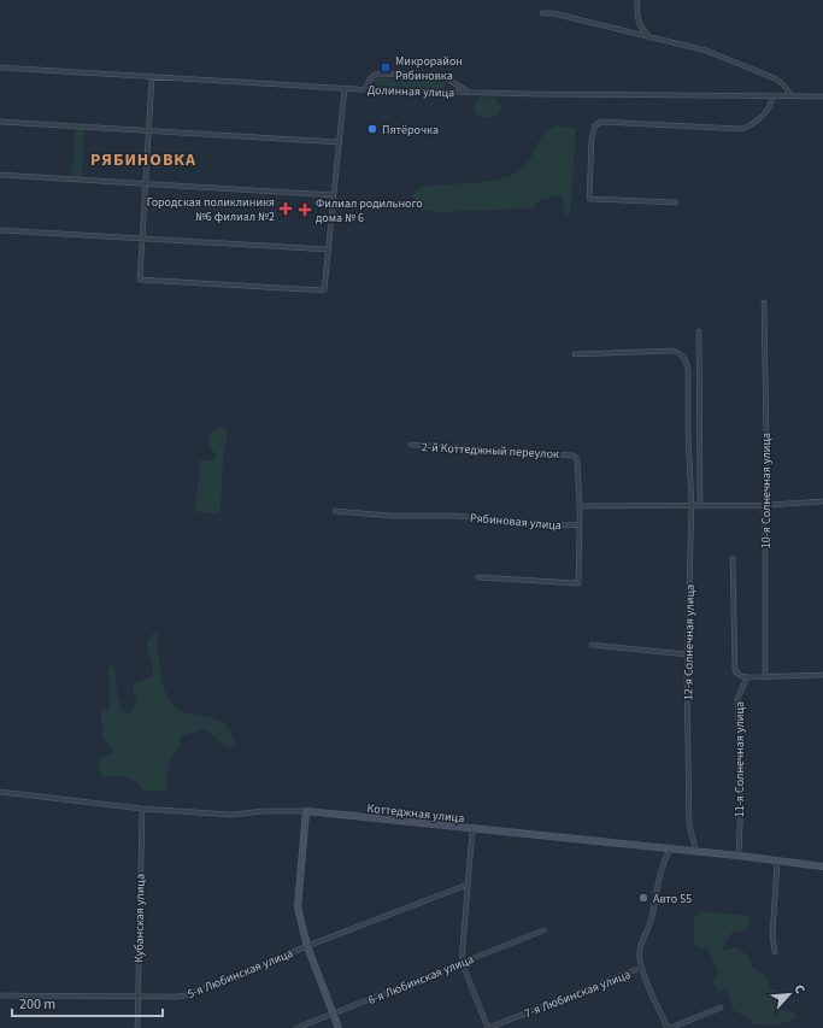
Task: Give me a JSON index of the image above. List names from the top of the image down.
{
  "streets": {
    "street": [
      "Долинная улица",
      "2-й Коттеджный переулок",
      "10-я Солнечная улица",
      "Рябиновая улица",
      "12-я Солнечная улица",
      "11-я Солнечная улица",
      "Коттеджная улица",
      "Кубанская улица",
      "5-я Любинская улица",
      "6-я Любинская улица",
      "7-я Любинская улица"
    ]
  },
  "crossings": [
    ["2-й Коттеджный переулок", "Рябиновая улица"],
    ["12-я Солнечная улица", "Коттеджная улица"],
    ["11-я Солнечная улица", "Коттеджная улица"],
    ["Коттеджная улица", "Кубанская улица"],
    ["Кубанская улица", "5-я Любинская улица"]
  ],
  "districts": ["РЯБИНОВКА"],
  "places": {
    "transit": ["Микрорайон Рябиновка"],
    "other": ["Пятёрочка", "Авто 55"],
    "health": ["Городская поликлиникя №6 филиал №2", "Филиал родильного дома № 6"]
  },
  "scale_bar": "200 m",
  "north": "top right"
}
